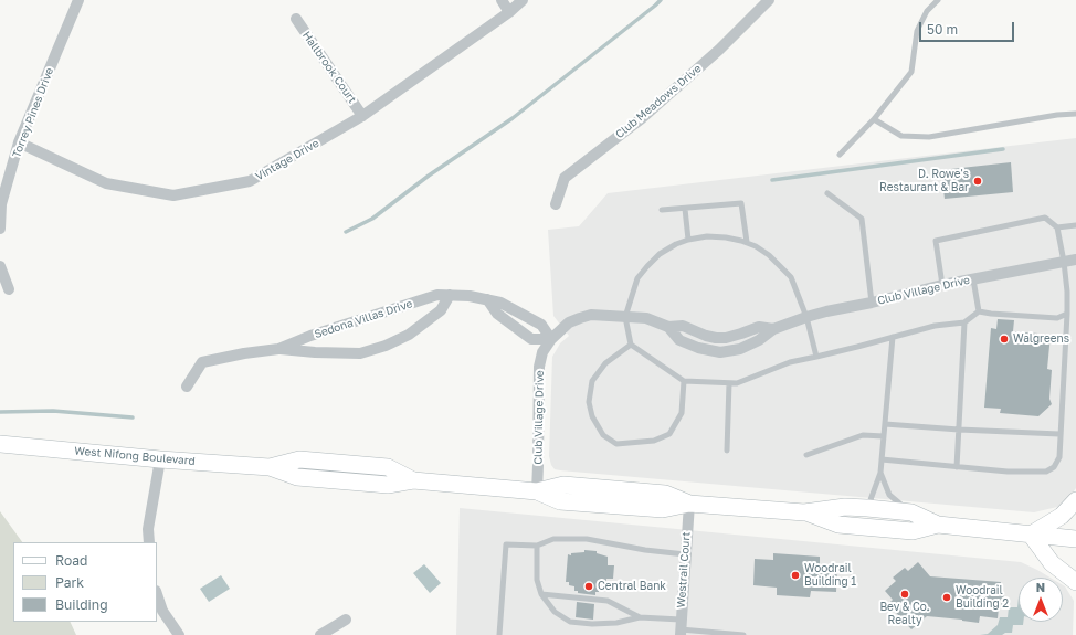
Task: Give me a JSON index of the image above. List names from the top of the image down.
{
  "streets": {
    "main road": ["West Nifong Boulevard"],
    "street": [
      "Hallbrook Court",
      "Club Meadows Drive",
      "Torrey Pines Drive",
      "Vintage Drive",
      "Club Village Drive",
      "Sedona Villas Drive",
      "Westrail Court"
    ]
  },
  "crossings": [
    ["Hallbrook Court", "Vintage Drive"],
    ["Torrey Pines Drive", "Vintage Drive"],
    ["Club Village Drive", "Sedona Villas Drive"],
    ["Club Village Drive", "West Nifong Boulevard"],
    ["West Nifong Boulevard", "Westrail Court"]
  ],
  "places": [
    "D. Rowe's Restaurant & Bar",
    "Walgreens",
    "Woodrail Building 1",
    "Central Bank",
    "Bev & Co. Realty",
    "Woodrail Building 2"
  ],
  "legend": ["Road", "Park", "Building"],
  "scale_bar": "50 m",
  "north": "top"
}
